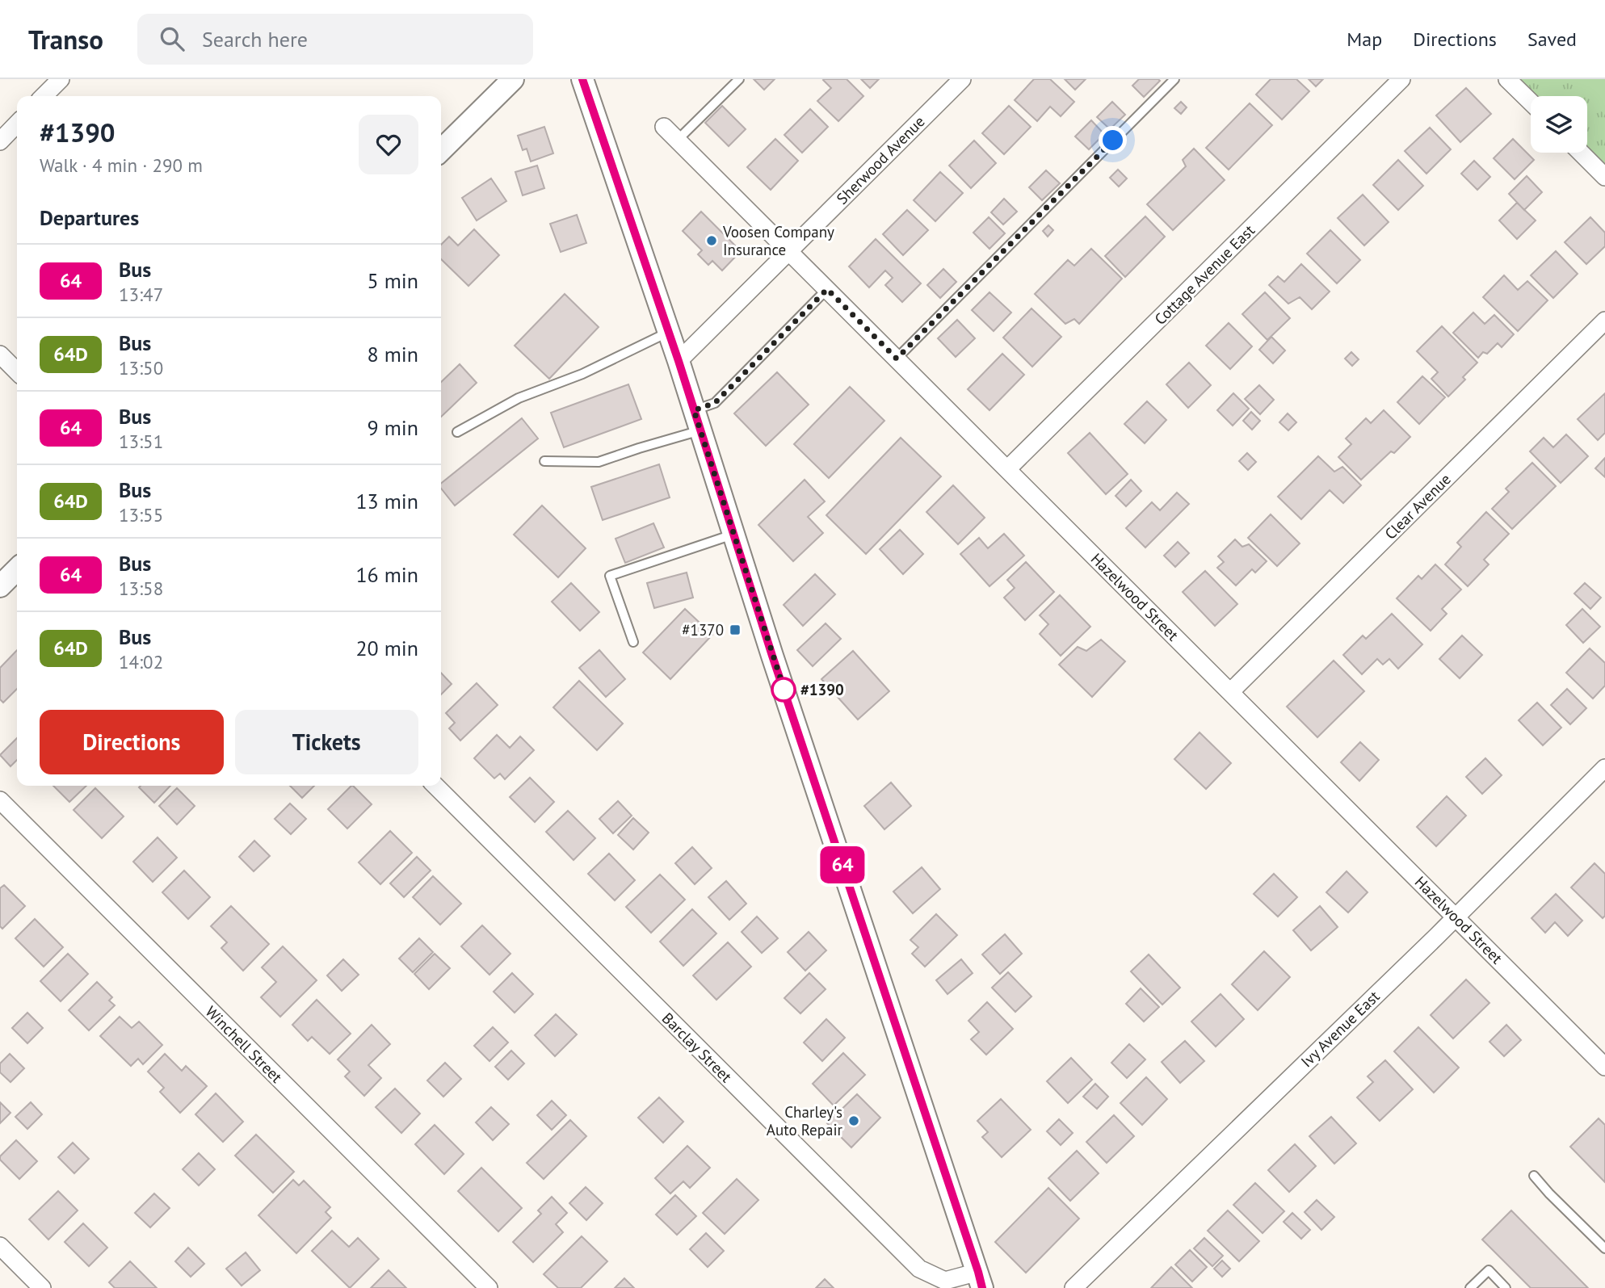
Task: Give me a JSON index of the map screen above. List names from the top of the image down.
{
  "streets": {
    "street": [
      "Sherwood Avenue",
      "Cottage Avenue East",
      "Clear Avenue",
      "Hazelwood Street",
      "Ivy Avenue East",
      "Winchell Street",
      "Barclay Street"
    ]
  },
  "crossings": [
    ["Sherwood Avenue", "Hazelwood Street"],
    ["Cottage Avenue East", "Hazelwood Street"],
    ["Clear Avenue", "Hazelwood Street"],
    ["Hazelwood Street", "Ivy Avenue East"]
  ],
  "places": {
    "other": ["Voosen Company Insurance", "#1390", "Charley's Auto Repair"],
    "transit": ["#1370"]
  },
  "lines": ["bus line 64"],
  "page": {
    "header": "Transo",
    "search": "Search here",
    "nav": ["Map", "Directions", "Saved"],
    "on_map": "64",
    "heading": [
      ["#1390", "Walk · 4 min · 290 m"],
      "Departures"
    ],
    "list": [
      {
        "mark": "64",
        "name": "Bus",
        "note": "13:47",
        "value": "5 min"
      },
      {
        "mark": "64D",
        "name": "Bus",
        "note": "13:50",
        "value": "8 min"
      },
      {
        "mark": "64",
        "name": "Bus",
        "note": "13:51",
        "value": "9 min"
      },
      {
        "mark": "64D",
        "name": "Bus",
        "note": "13:55",
        "value": "13 min"
      },
      {
        "mark": "64",
        "name": "Bus",
        "note": "13:58",
        "value": "16 min"
      },
      {
        "mark": "64D",
        "name": "Bus",
        "note": "14:02",
        "value": "20 min"
      }
    ],
    "buttons": ["Directions", "Tickets"]
  }
}
